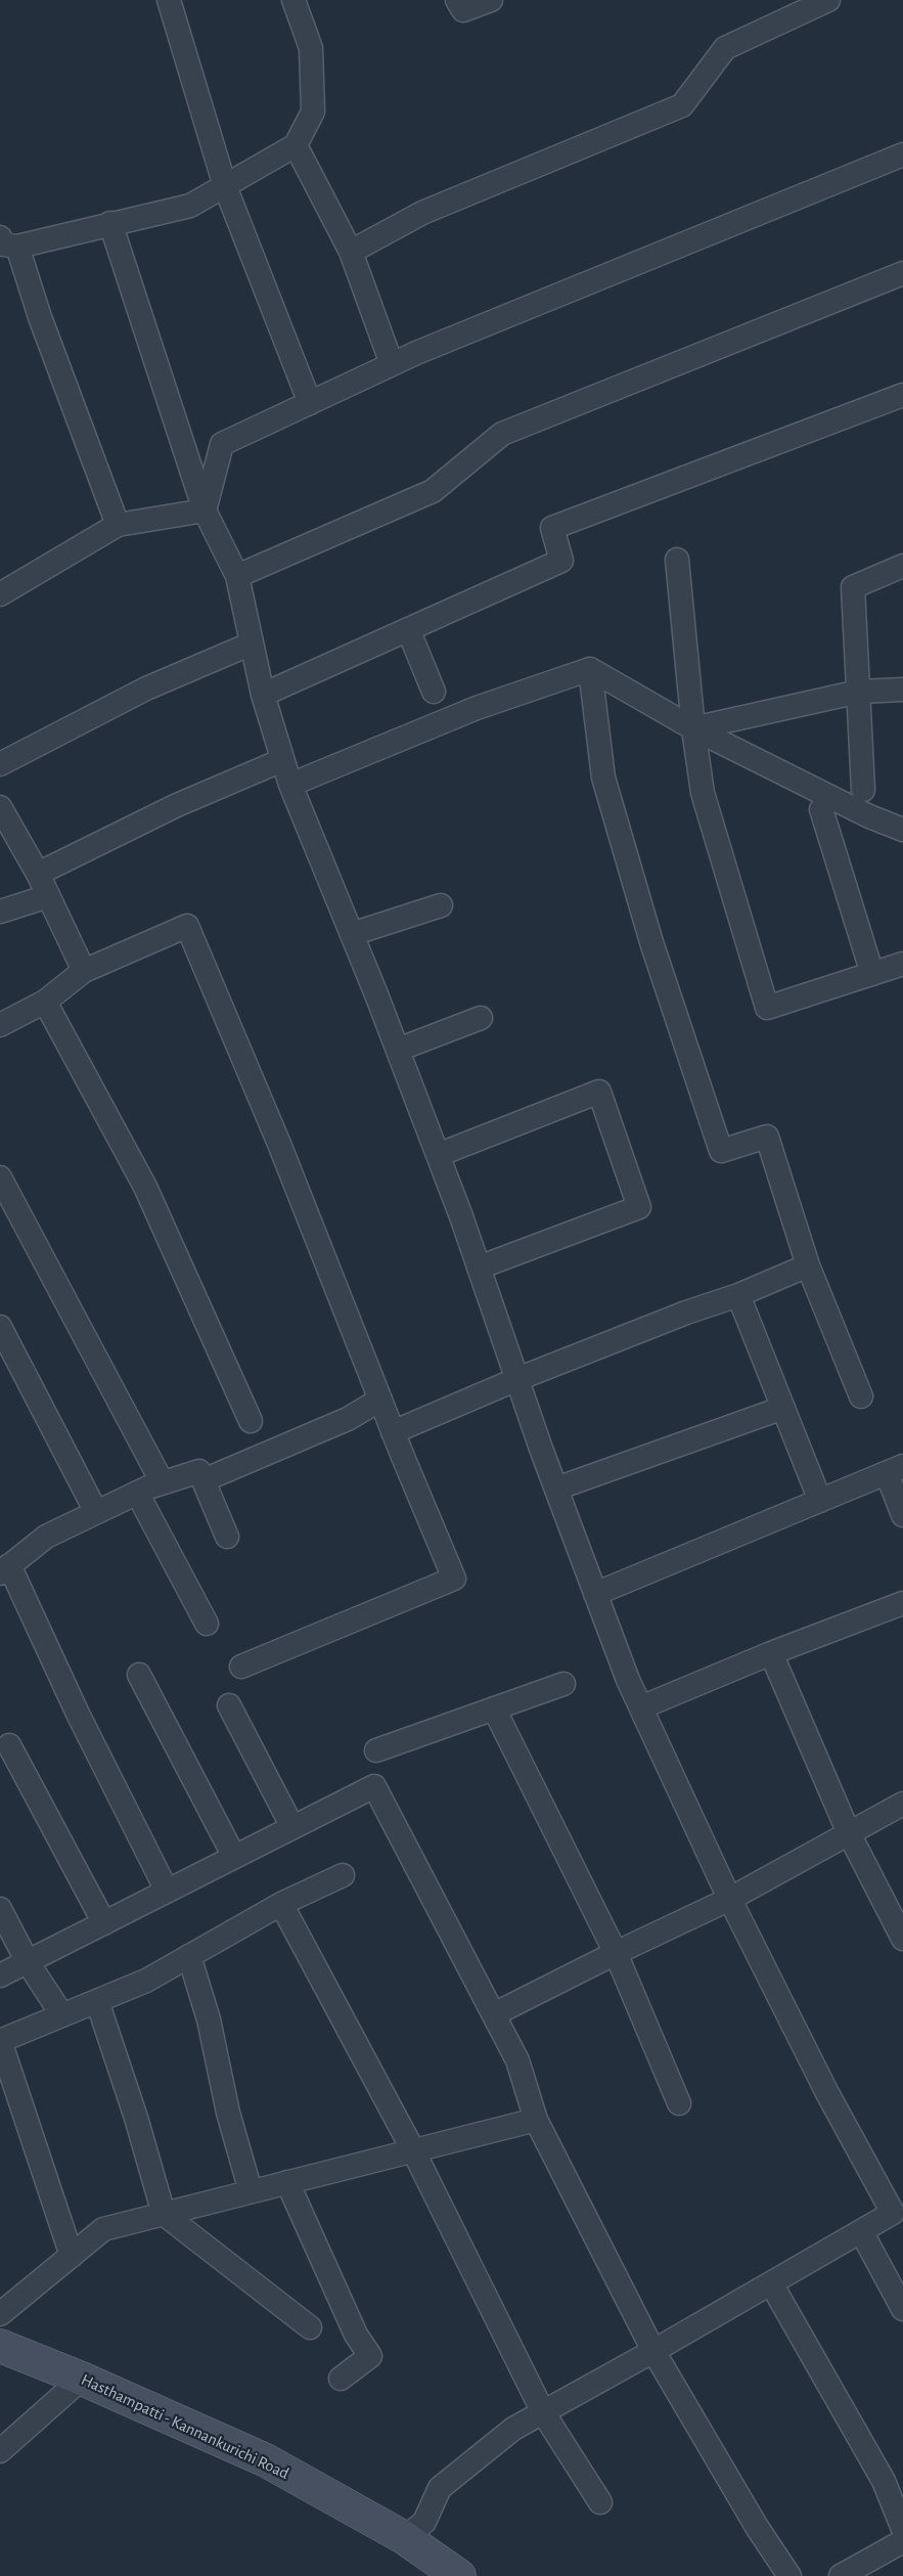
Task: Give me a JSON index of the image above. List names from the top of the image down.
{
  "streets": {
    "main road": ["Hasthampatti - Kannankurichi Road"]
  }
}
